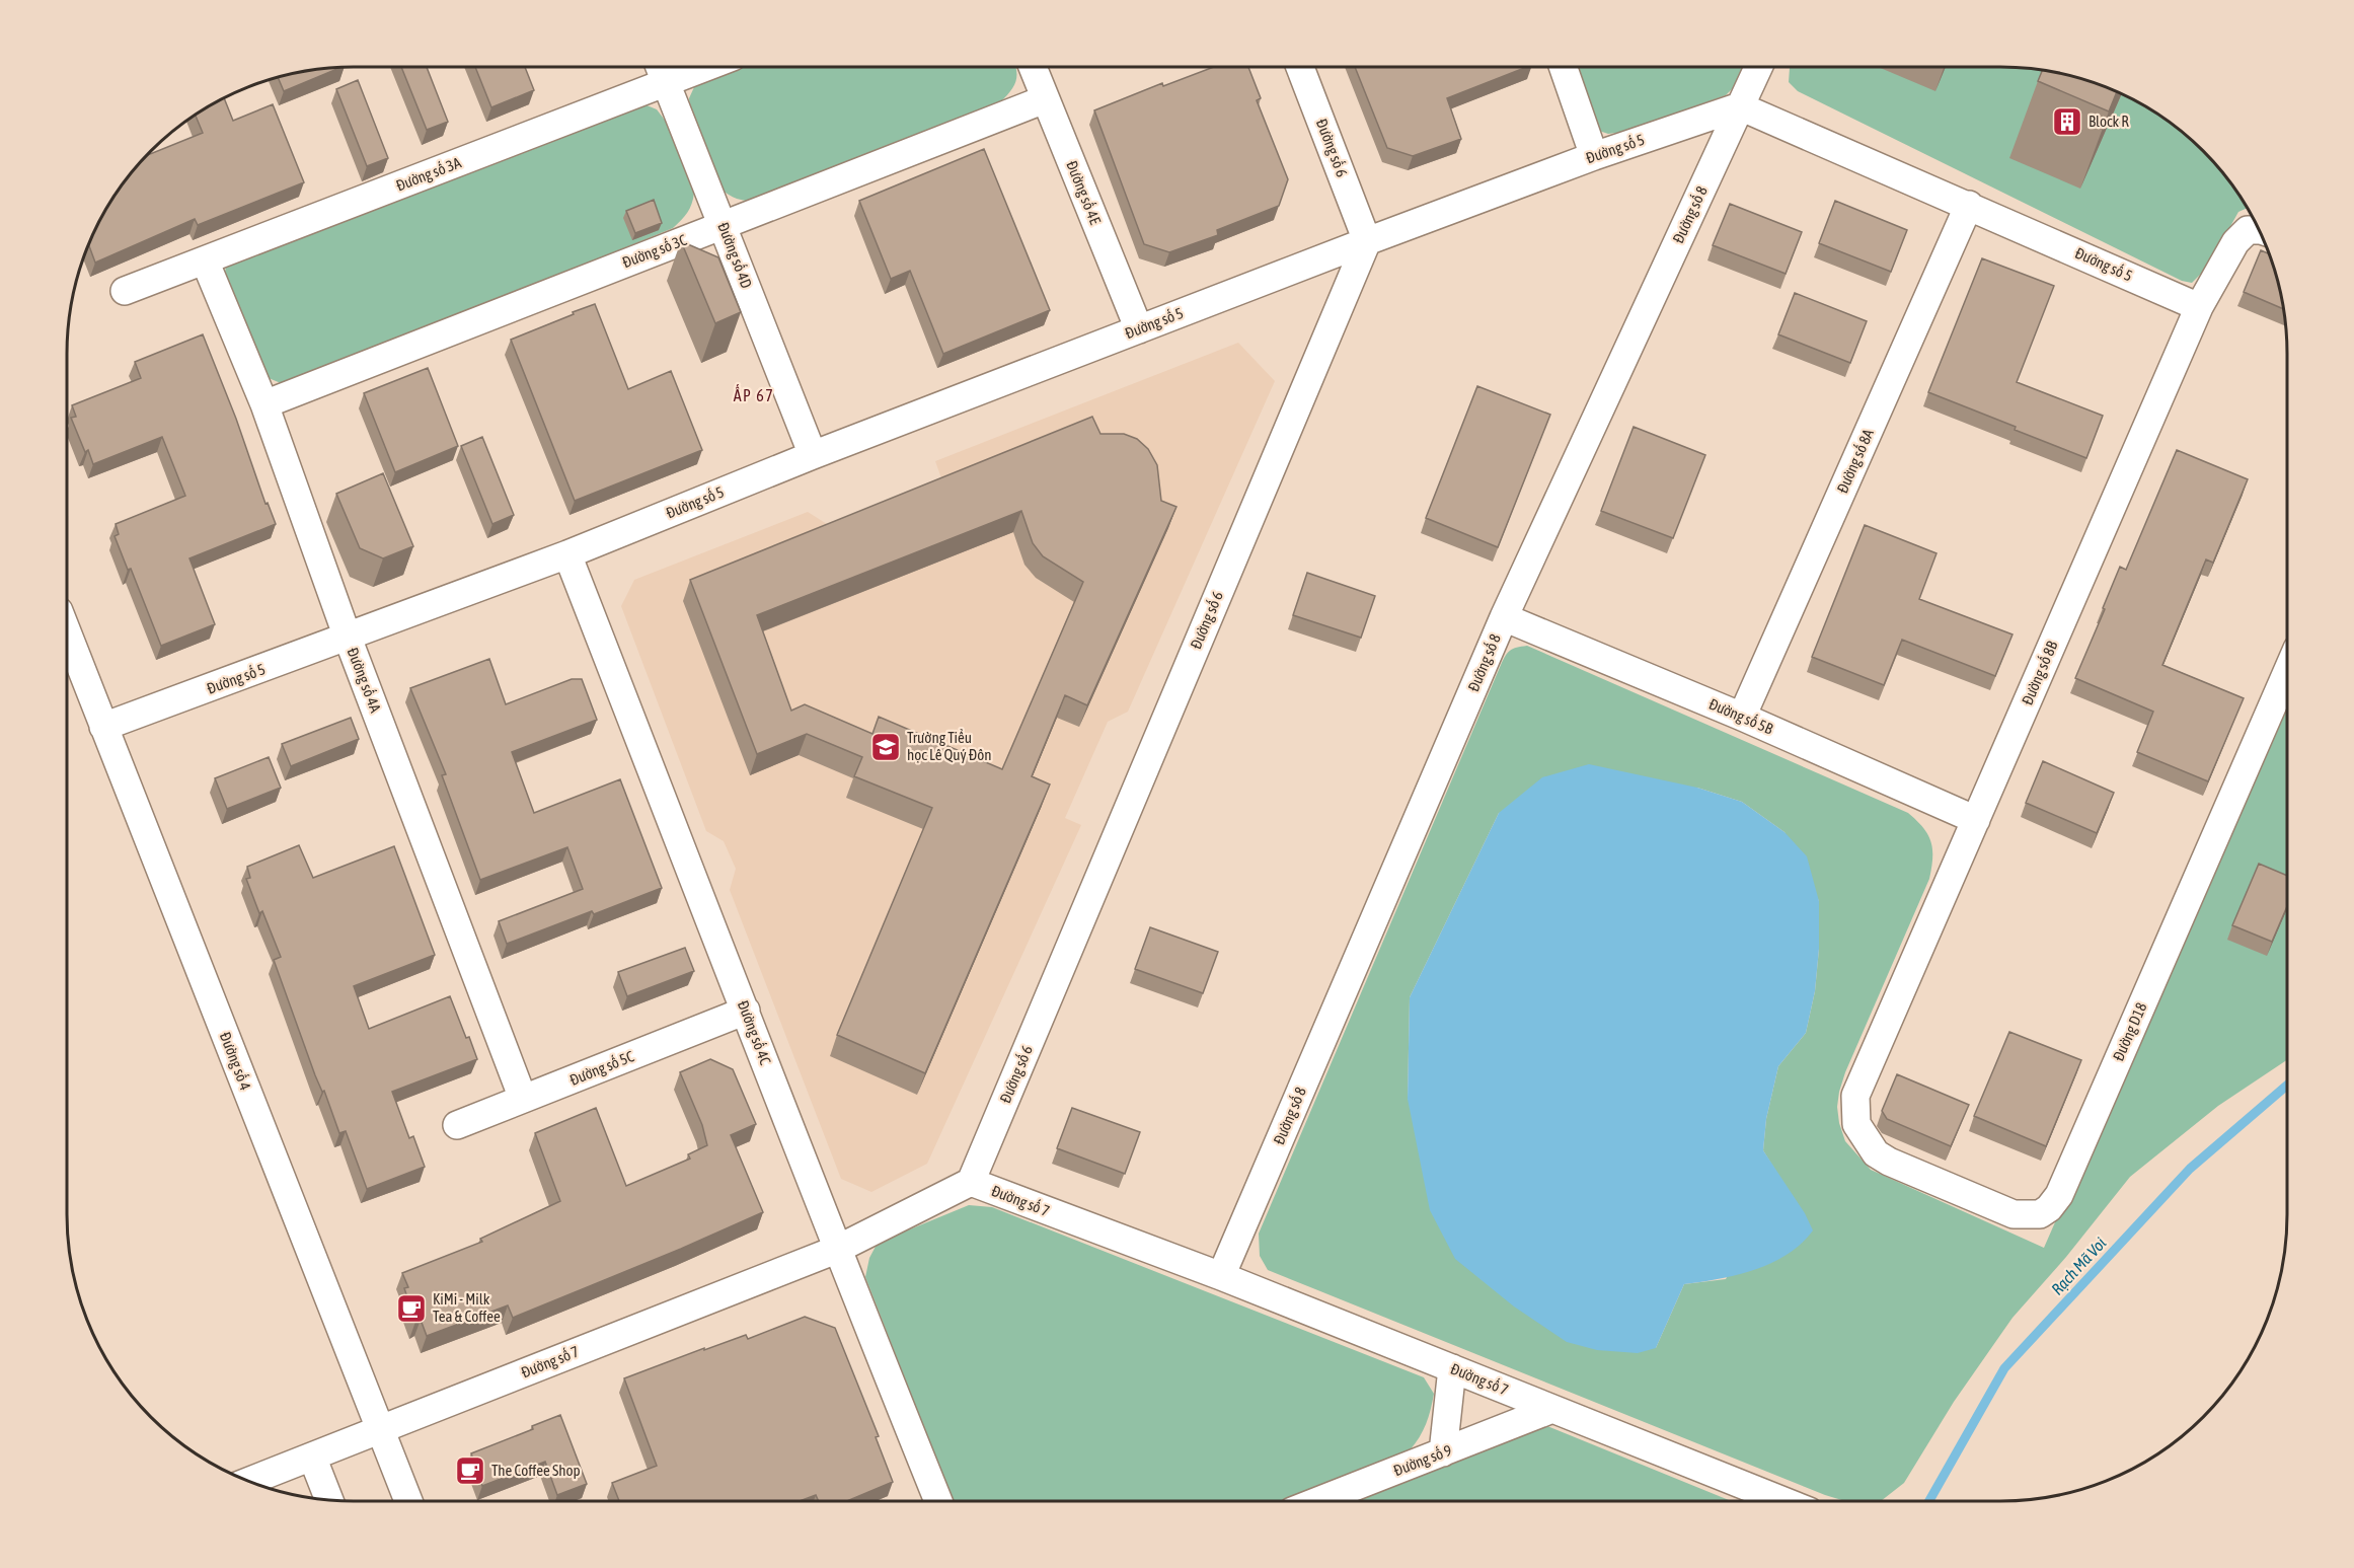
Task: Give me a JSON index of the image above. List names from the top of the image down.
{
  "streets": {
    "street": [
      "Đường số 6",
      "Đường số 5",
      "Đường số 3A",
      "Đường số 4E",
      "Đường số 8",
      "Đường số 3C",
      "Đường số 4D",
      "Đường số 8A",
      "Đường số 8B",
      "Đường số 4A",
      "Đường số 5B",
      "Đường D18",
      "Đường số 4C",
      "Đường số 4",
      "Đường số 5C",
      "Đường số 7",
      "Đường số 9"
    ]
  },
  "crossings": [
    ["Đường số 6", "Đường số 5"],
    ["Đường số 6", "Đường số 7"],
    ["Đường số 5", "Đường số 4E"],
    ["Đường số 5", "Đường số 8"],
    ["Đường số 5", "Đường số 4D"],
    ["Đường số 5", "Đường số 8A"],
    ["Đường số 5", "Đường số 8B"],
    ["Đường số 5", "Đường số 4A"],
    ["Đường số 5", "Đường số 4C"],
    ["Đường số 5", "Đường số 4"],
    ["Đường số 3A", "Đường số 4D"],
    ["Đường số 3A", "Đường số 4A"],
    ["Đường số 4E", "Đường số 3C"],
    ["Đường số 8", "Đường số 5B"],
    ["Đường số 8", "Đường số 7"],
    ["Đường số 3C", "Đường số 4D"],
    ["Đường số 3C", "Đường số 4A"],
    ["Đường số 8A", "Đường số 5B"],
    ["Đường số 8B", "Đường số 5B"],
    ["Đường số 8B", "Đường D18"],
    ["Đường số 4A", "Đường số 5C"],
    ["Đường số 4C", "Đường số 5C"],
    ["Đường số 4C", "Đường số 7"],
    ["Đường số 4", "Đường số 7"],
    ["Đường số 7", "Đường số 9"]
  ],
  "districts": ["ẤP 67"],
  "water": ["Rạch Mã Voi"],
  "places": {
    "building": ["Block R"],
    "school or university": ["Trường Tiểu học Lê Quý Đôn"],
    "cafe": ["KiMi - Milk Tea & Coffee", "The Coffee Shop"]
  }
}
